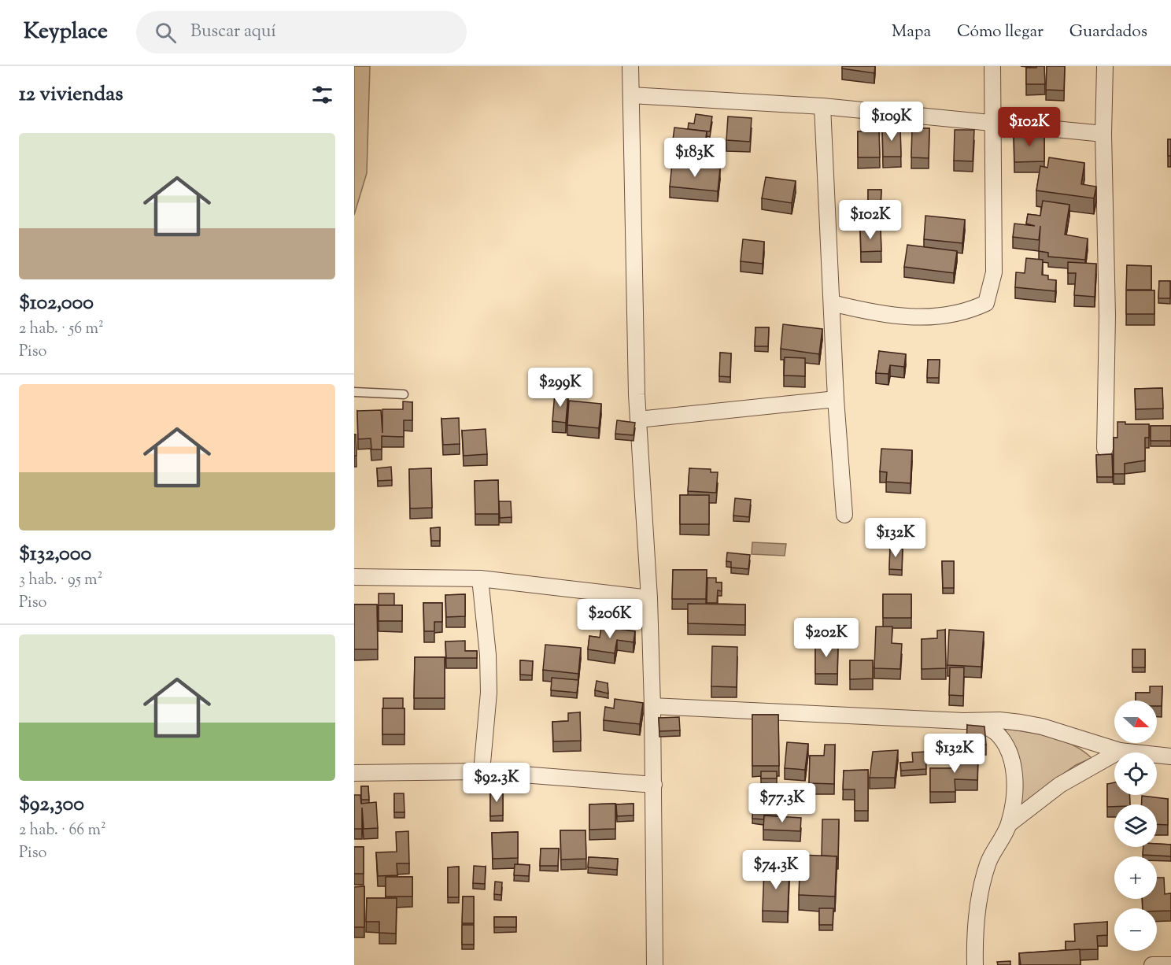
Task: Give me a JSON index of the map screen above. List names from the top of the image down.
{
  "north": "right",
  "page": {
    "header": "Keyplace",
    "search": "Buscar aquí",
    "nav": ["Mapa", "Cómo llegar", "Guardados"],
    "heading": "12 viviendas",
    "price": [
      "$109K",
      "$102K",
      "$183K",
      "$102K",
      "$299K",
      "$132K",
      "$206K",
      "$202K",
      "$132K",
      "$92.3K",
      "$77.3K",
      "$74.3K"
    ],
    "list": [
      {
        "name": "$102,000",
        "note": "2 hab. · 56 m² · Piso"
      },
      {
        "name": "$132,000",
        "note": "3 hab. · 95 m² · Piso"
      },
      {
        "name": "$92,300",
        "note": "2 hab. · 66 m² · Piso"
      }
    ],
    "map_buttons": ["+", "−"]
  }
}
